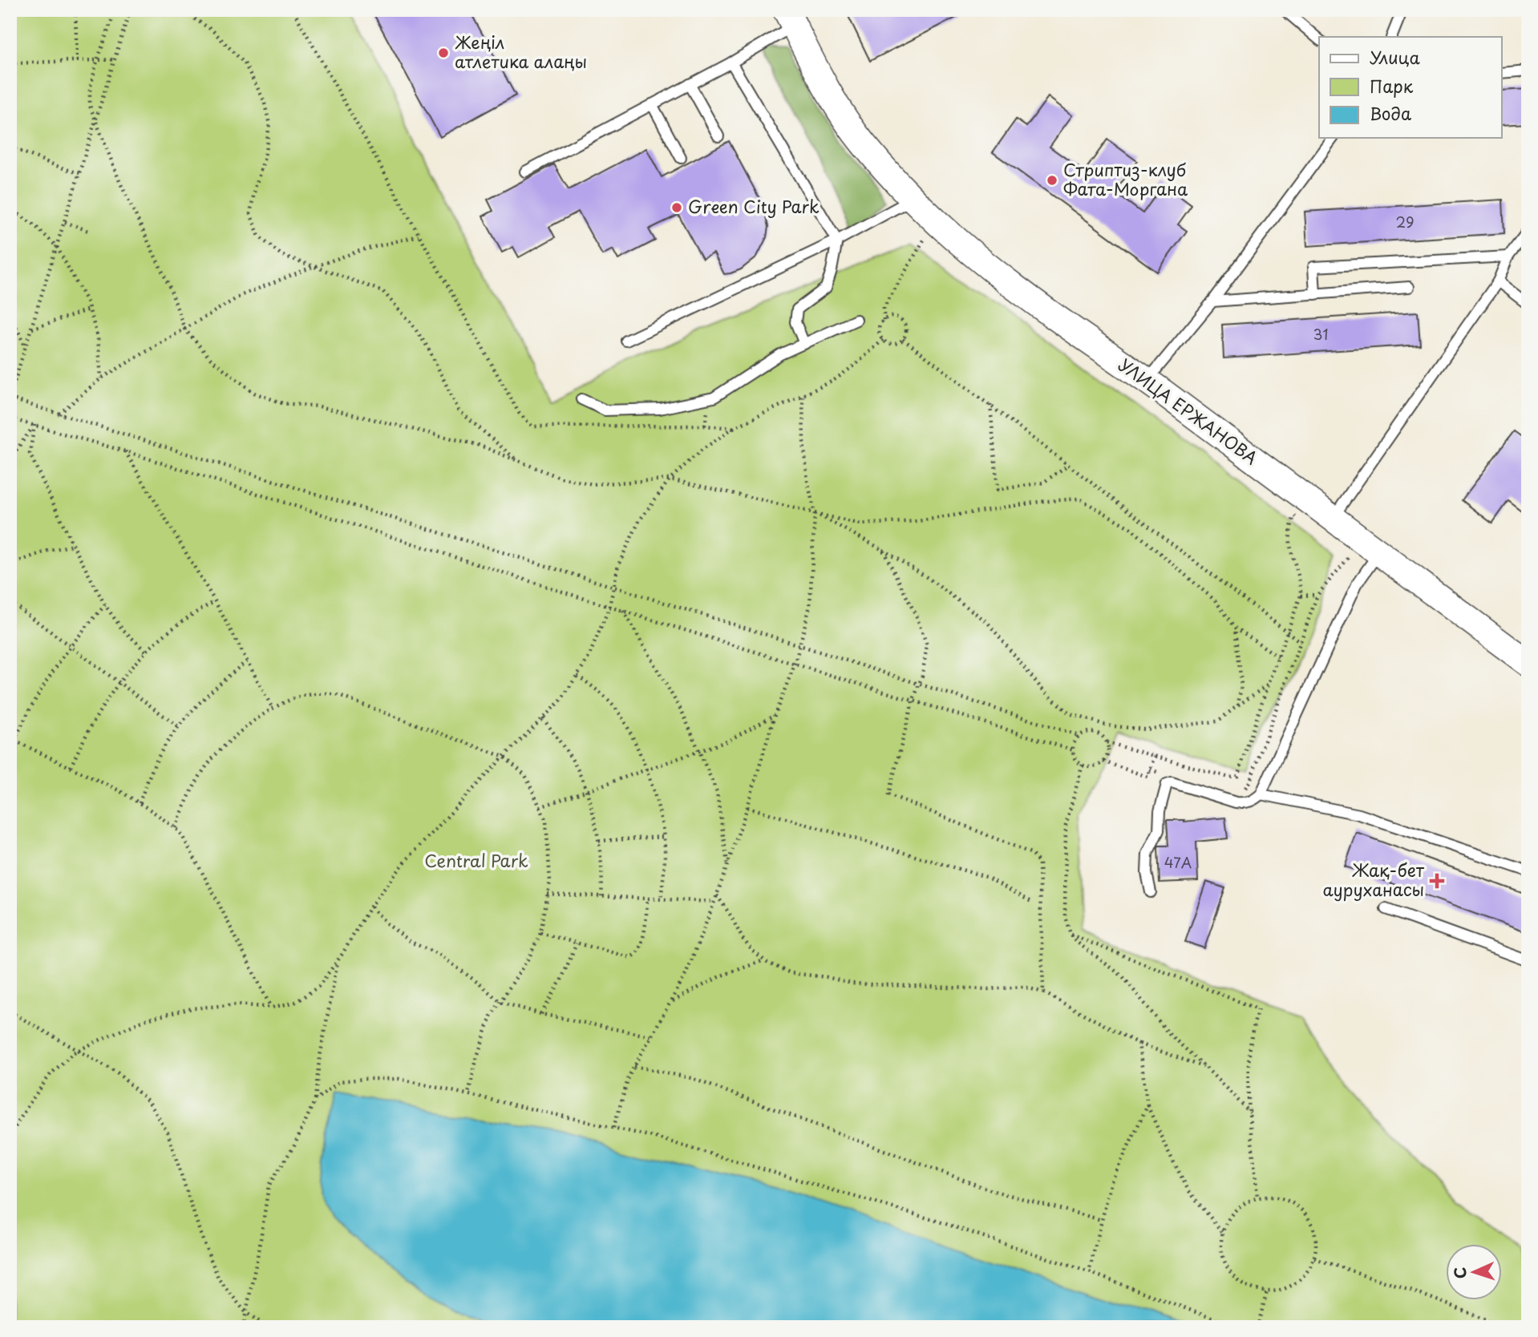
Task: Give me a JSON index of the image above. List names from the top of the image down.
{
  "streets": {
    "street": ["УЛИЦА ЕРЖАНОВА"]
  },
  "parks": ["Central Park"],
  "places": {
    "other": ["Жеңіл атлетика алаңы", "Стриптиз-клуб Фата-Моргана", "Green City Park"],
    "health": ["Жақ-бет ауруханасы"]
  },
  "house_numbers": ["29", "31", "47A"],
  "legend": ["Улица", "Парк", "Вода"],
  "north": "left"
}
